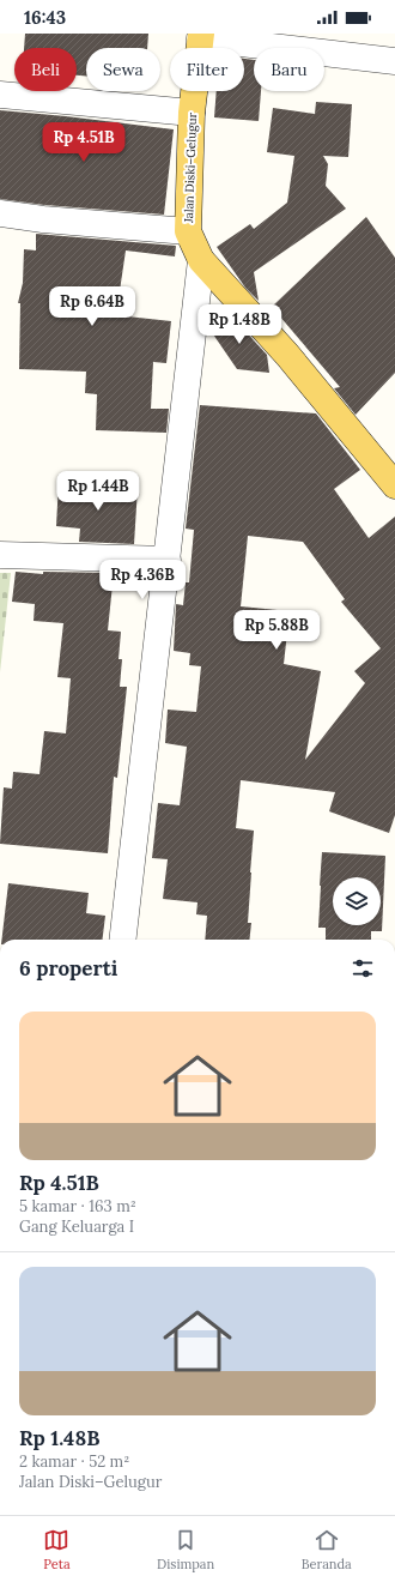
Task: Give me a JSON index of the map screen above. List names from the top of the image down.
{
  "streets": {
    "main road": ["Jalan Diski–Gelugur"]
  },
  "page": {
    "status": "16:43",
    "chip": [
      "Beli",
      "Sewa",
      "Filter",
      "Baru"
    ],
    "price": [
      "Rp 4.51B",
      "Rp 6.64B",
      "Rp 1.48B",
      "Rp 1.44B",
      "Rp 4.36B",
      "Rp 5.88B"
    ],
    "heading": "6 properti",
    "list": [
      {
        "name": "Rp 4.51B",
        "note": "5 kamar · 163 m² · Gang Keluarga I"
      },
      {
        "name": "Rp 1.48B",
        "note": "2 kamar · 52 m² · Jalan Diski–Gelugur"
      }
    ],
    "tabs": ["Peta", "Disimpan", "Beranda"]
  }
}
